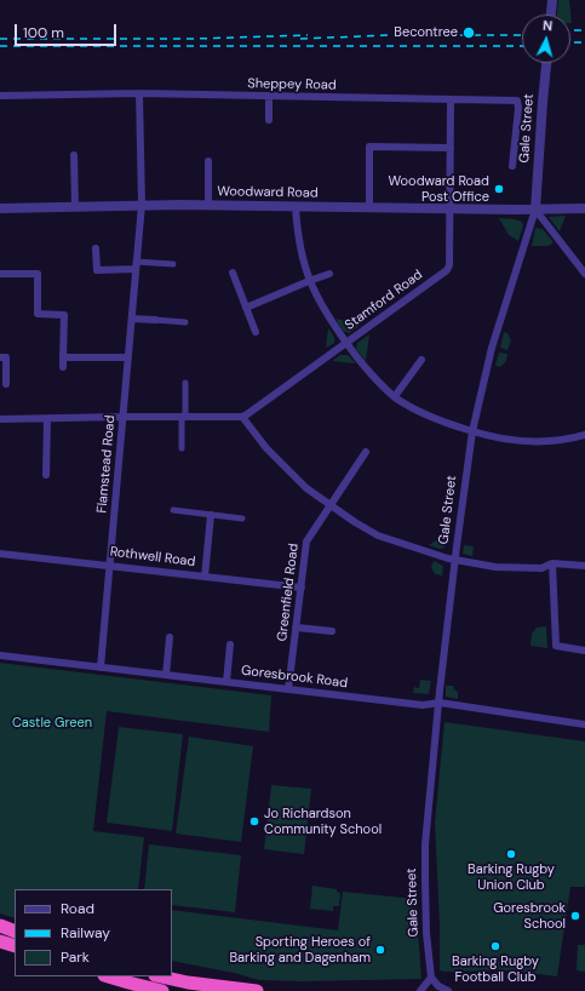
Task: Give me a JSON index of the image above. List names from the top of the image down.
{
  "streets": {
    "street": [
      "Sheppey Road",
      "Gale Street",
      "Woodward Road",
      "Stamford Road",
      "Flamstead Road",
      "Rothwell Road",
      "Greenfield Road",
      "Goresbrook Road"
    ]
  },
  "crossings": [
    ["Sheppey Road", "Stamford Road"],
    ["Sheppey Road", "Flamstead Road"],
    ["Gale Street", "Woodward Road"],
    ["Gale Street", "Goresbrook Road"],
    ["Woodward Road", "Stamford Road"],
    ["Woodward Road", "Flamstead Road"],
    ["Flamstead Road", "Rothwell Road"],
    ["Flamstead Road", "Goresbrook Road"],
    ["Rothwell Road", "Greenfield Road"],
    ["Greenfield Road", "Goresbrook Road"]
  ],
  "parks": ["Castle Green"],
  "places": [
    "Becontree",
    "Woodward Road Post Office",
    "Jo Richardson Community School",
    "Barking Rugby Union Club",
    "Goresbrook School",
    "Barking Rugby Football Club",
    "Sporting Heroes of Barking and Dagenham"
  ],
  "legend": ["Road", "Railway", "Park"],
  "scale_bar": "100 m",
  "north": "top"
}
